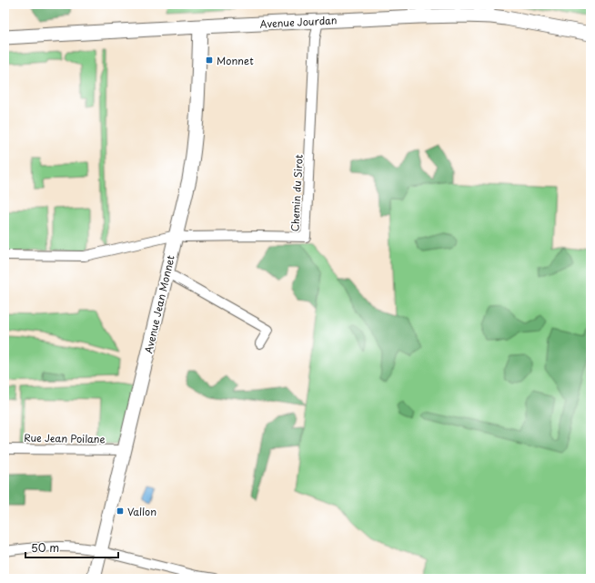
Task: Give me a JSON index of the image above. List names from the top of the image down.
{
  "streets": {
    "main road": ["Avenue Jourdan", "Avenue Jean Monnet"],
    "street": ["Chemin du Sirot", "Rue Jean Poilane"]
  },
  "crossings": [
    ["Avenue Jourdan", "Chemin du Sirot"],
    ["Avenue Jourdan", "Avenue Jean Monnet"],
    ["Chemin du Sirot", "Avenue Jean Monnet"],
    ["Avenue Jean Monnet", "Rue Jean Poilane"]
  ],
  "places": {
    "transit": ["Monnet", "Vallon"]
  },
  "scale_bar": "50 m"
}
